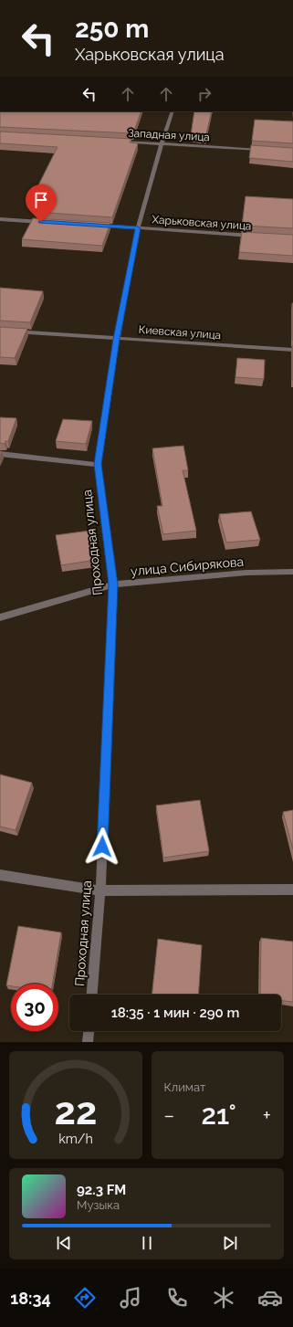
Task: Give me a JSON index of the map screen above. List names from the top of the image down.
{
  "streets": {
    "street": [
      "Западная улица",
      "Харьковская улица",
      "Киевская улица",
      "Проходная улица",
      "улица Сибирякова"
    ]
  },
  "crossings": [
    ["Западная улица", "Проходная улица"],
    ["Харьковская улица", "Проходная улица"],
    ["Киевская улица", "Проходная улица"],
    ["Проходная улица", "улица Сибирякова"]
  ],
  "page": {
    "turn": ["250 m", "Харьковская улица"],
    "limit": "30",
    "trip": "18:35 · 1 мин · 290 m",
    "tile": "Климат",
    "heat": ["−", "21°", "+"],
    "song": ["92.3 FM", "Музыка"],
    "tabs": "18:34",
    "gauge": ["22", "km/h"]
  }
}
